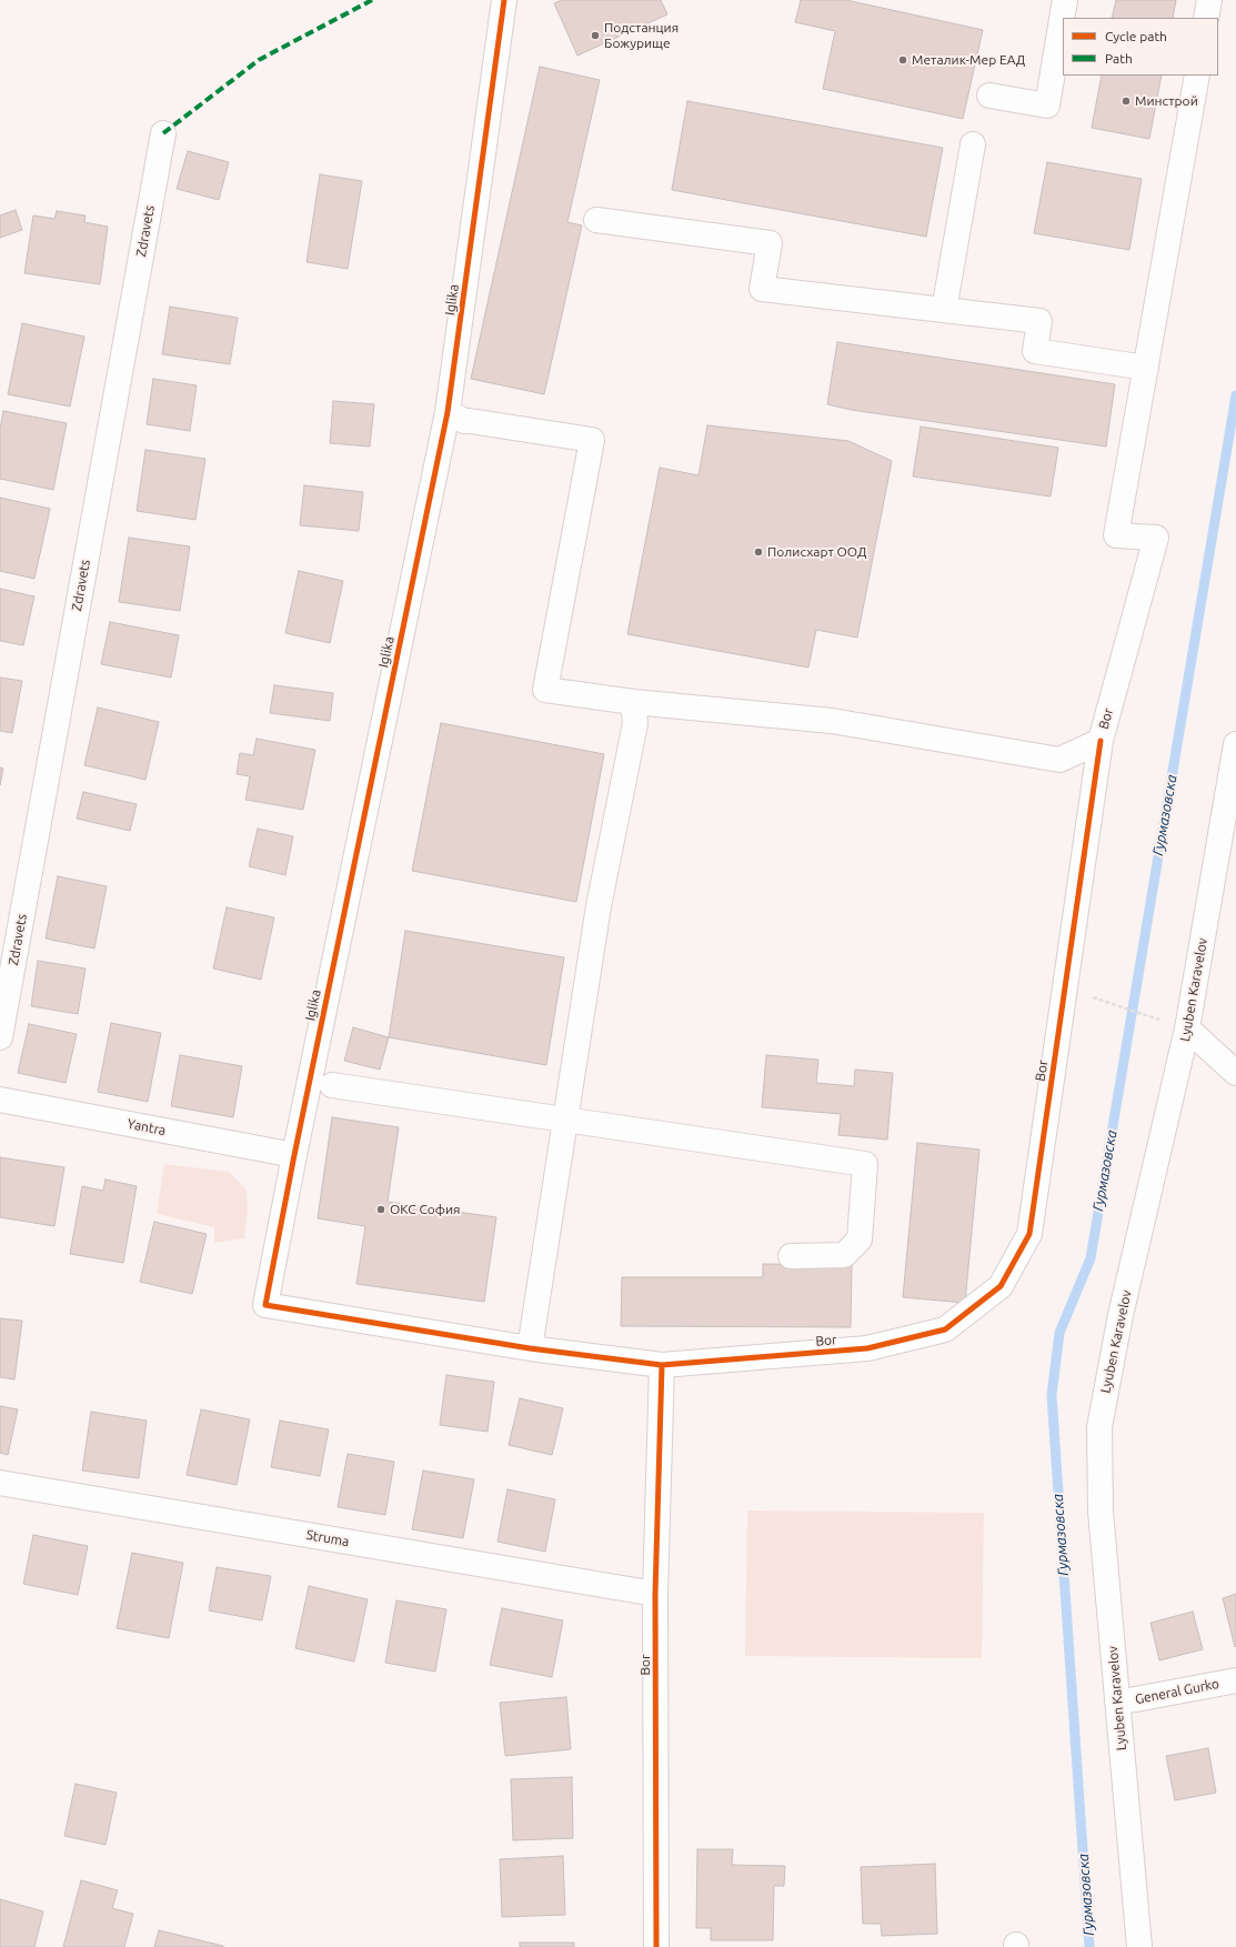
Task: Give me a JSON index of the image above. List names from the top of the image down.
{
  "streets": {
    "street": [
      "Zdravets",
      "Iglika",
      "Bor",
      "Lyuben Karavelov",
      "Yantra",
      "Struma",
      "General Gurko"
    ]
  },
  "crossings": [
    ["Iglika", "Yantra"],
    ["Bor", "Struma"],
    ["Lyuben Karavelov", "General Gurko"]
  ],
  "water": ["Гурмазовска"],
  "places": [
    "Подстанция Божурище",
    "Металик-Мер ЕАД",
    "Минстрой",
    "Полисхарт ООД",
    "ОКС София"
  ],
  "legend": ["Cycle path", "Path"]
}
